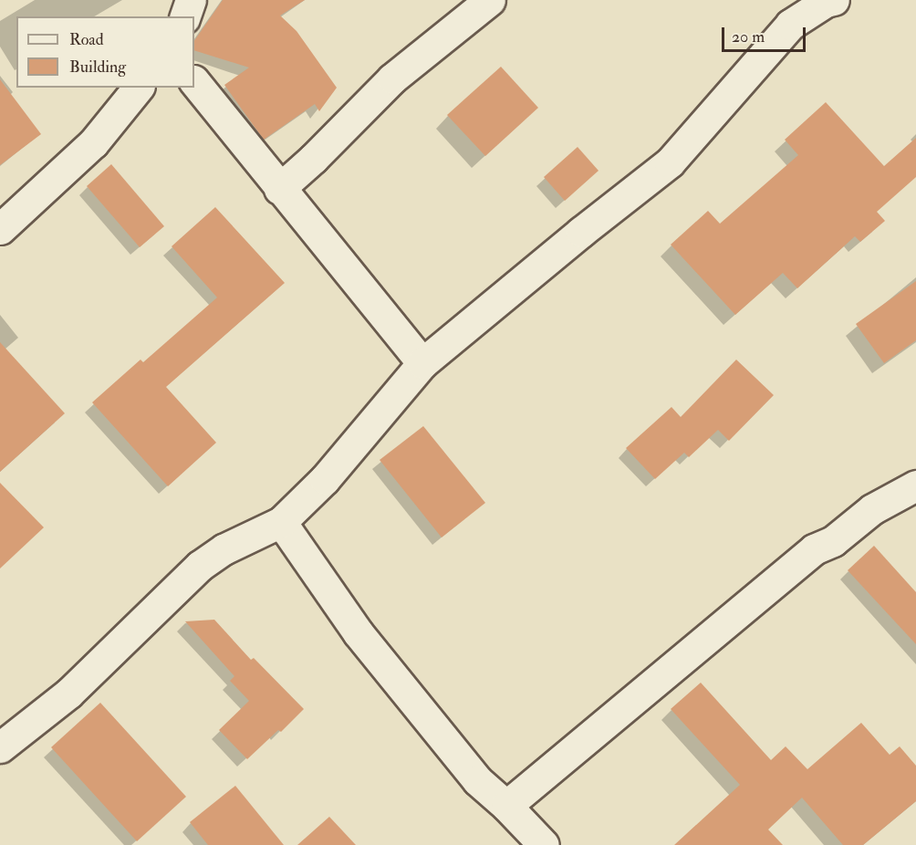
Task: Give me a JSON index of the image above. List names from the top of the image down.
{
  "legend": ["Road", "Building"],
  "scale_bar": "20 m"
}
